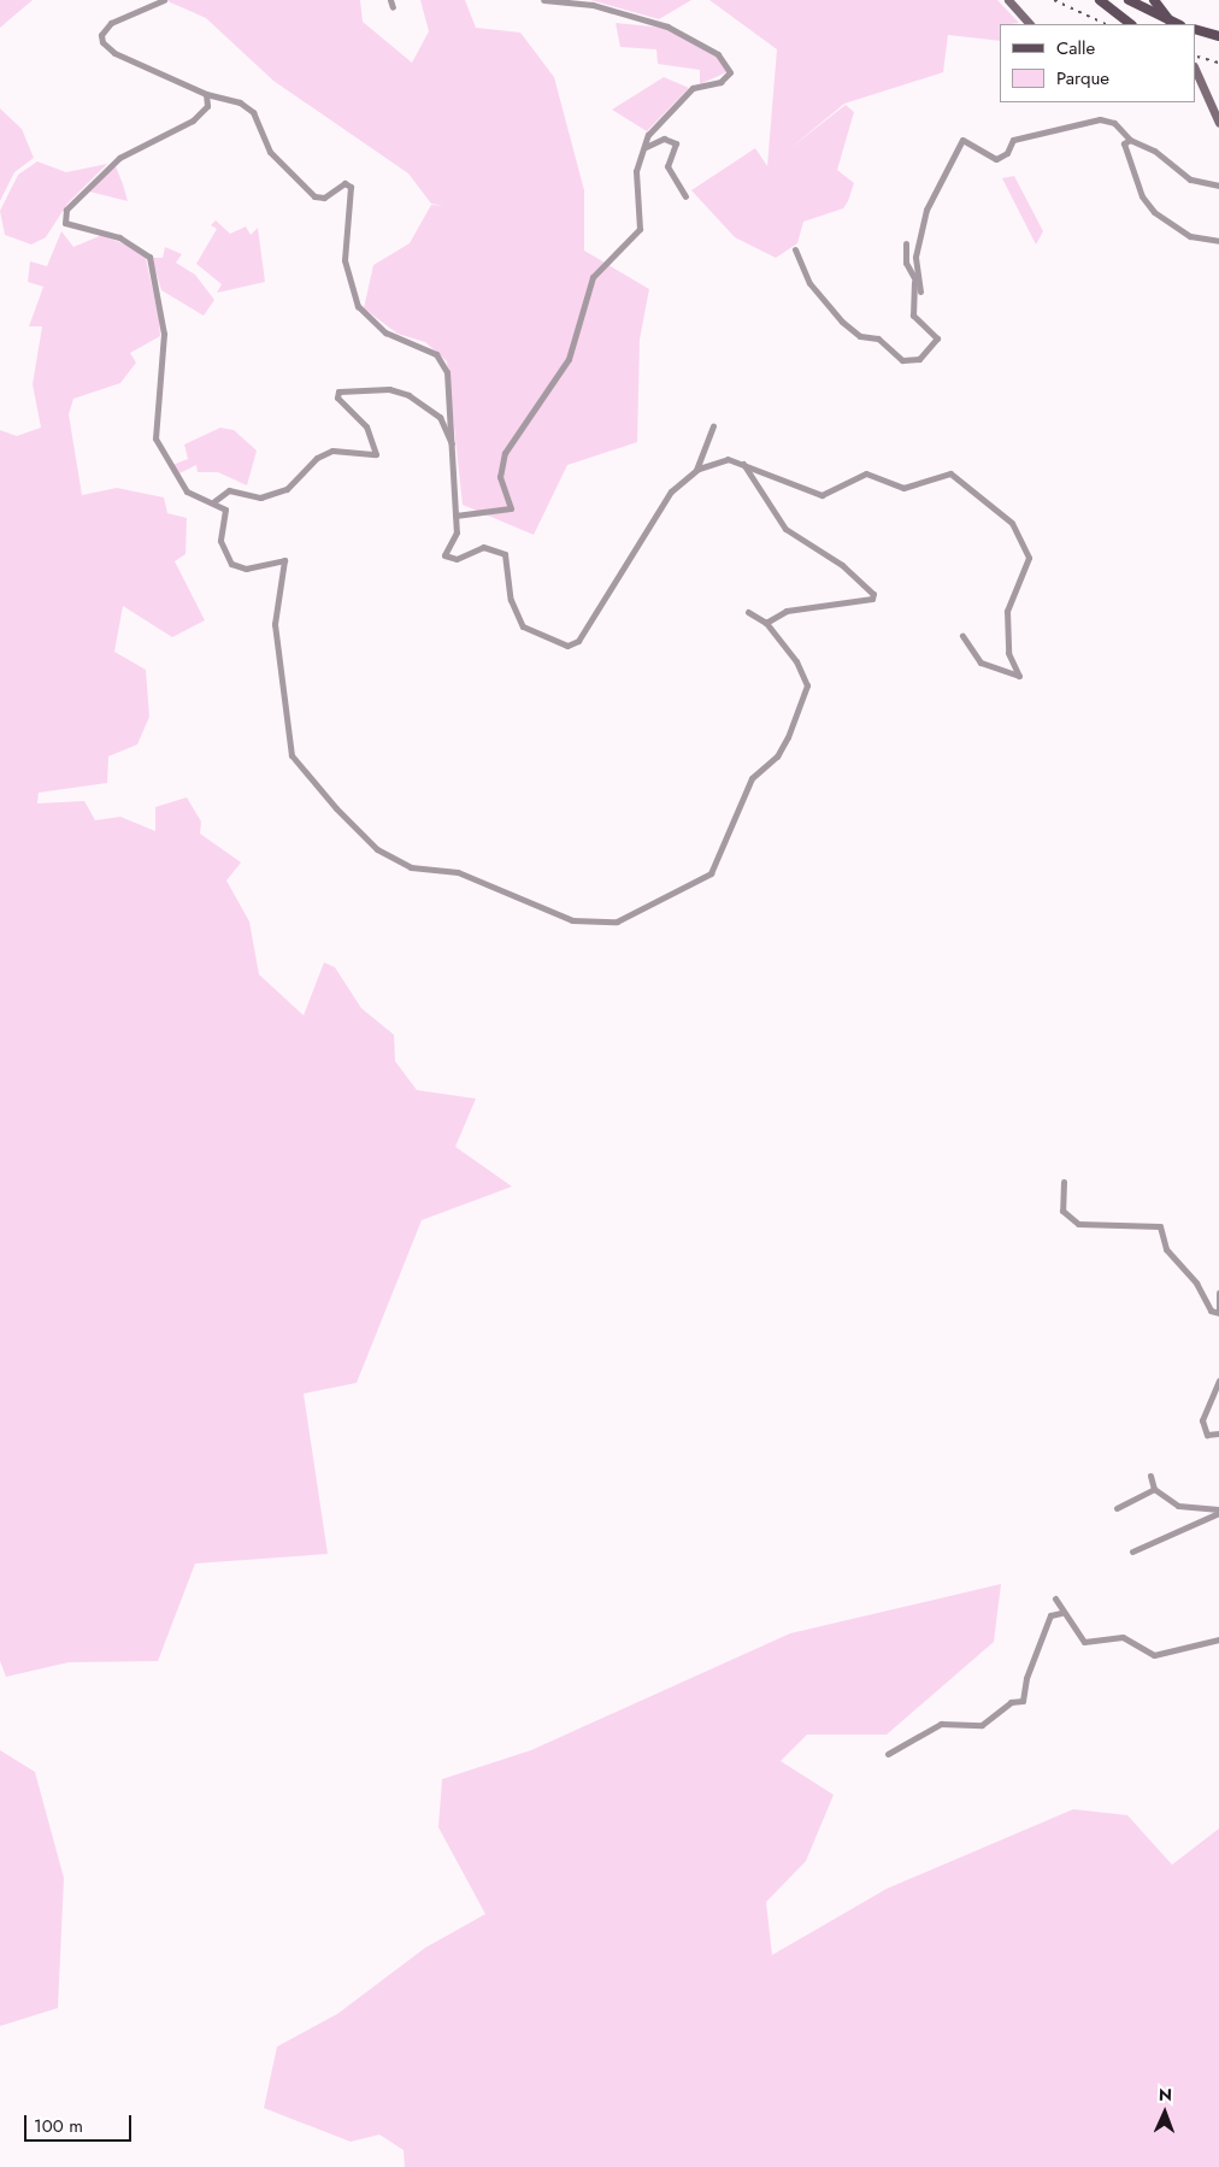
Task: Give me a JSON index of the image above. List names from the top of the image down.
{
  "legend": ["Calle", "Parque"],
  "scale_bar": "100 m",
  "north": "top"
}
